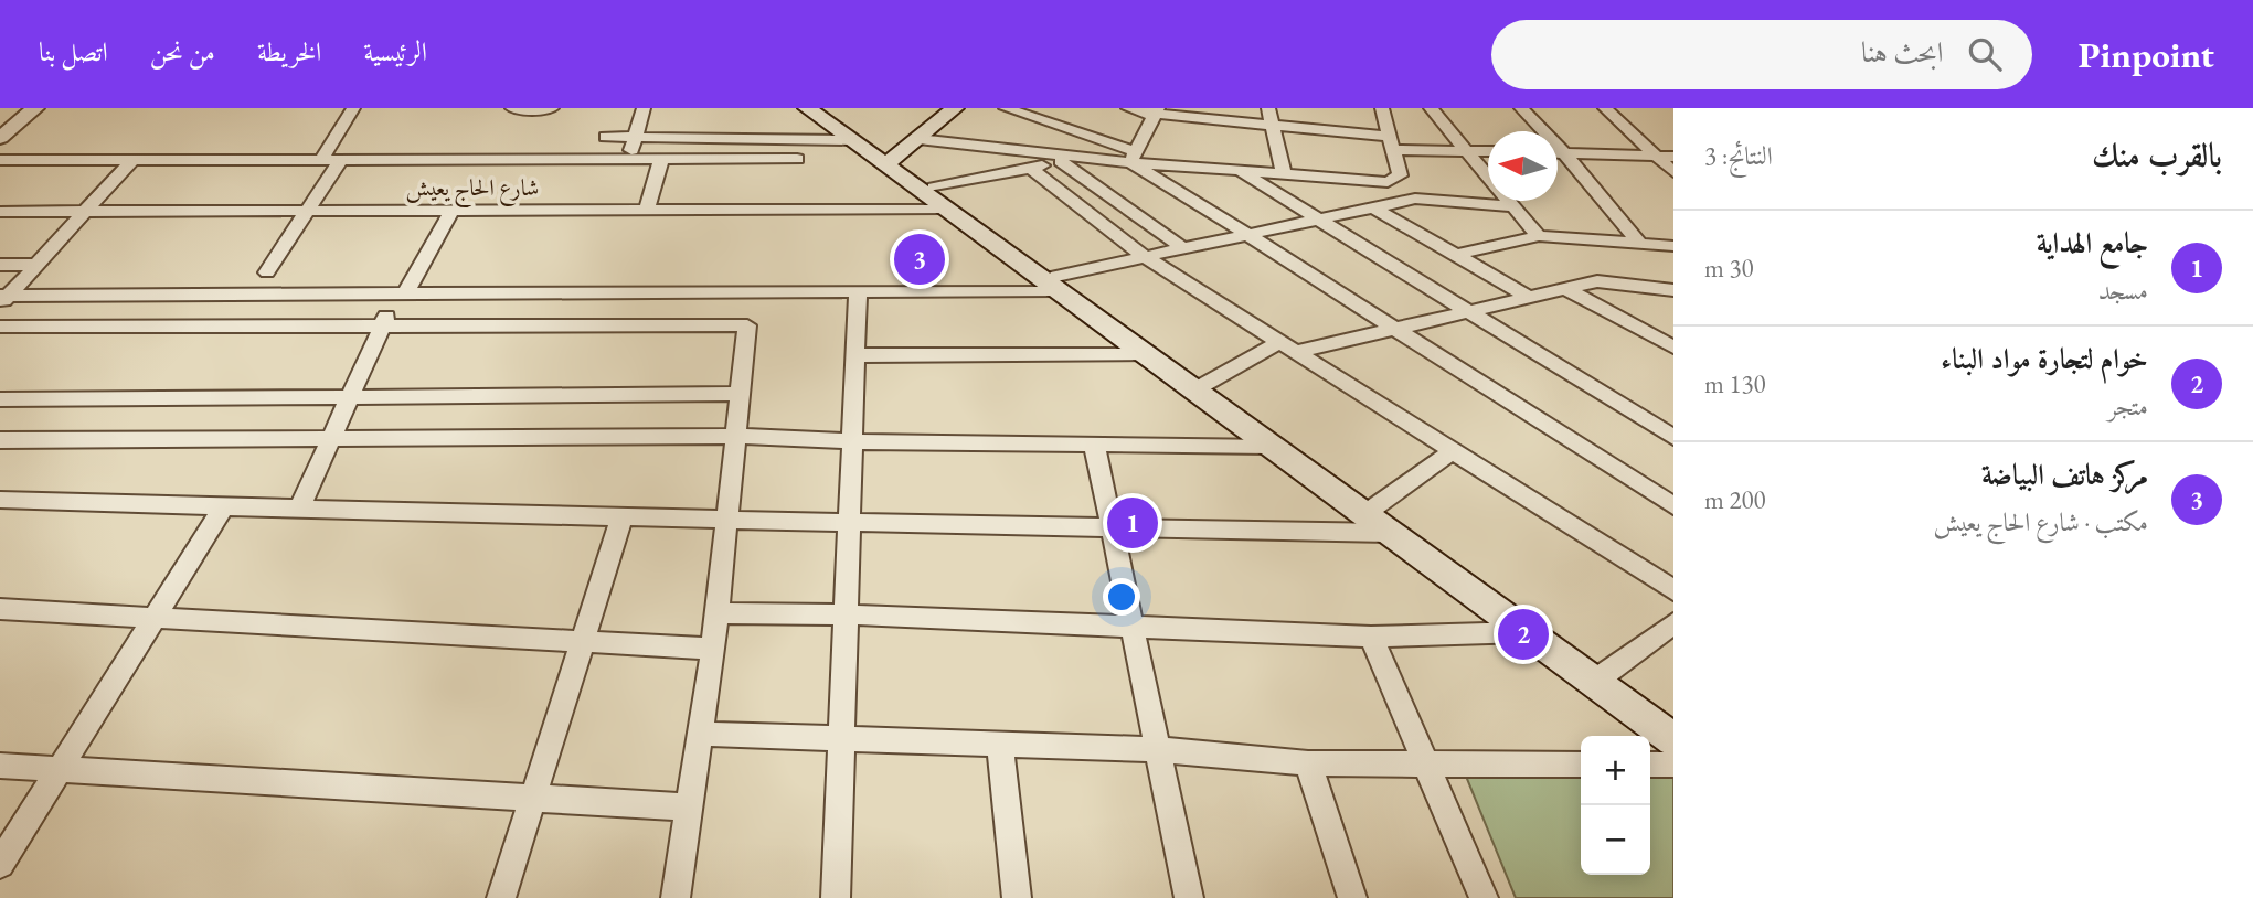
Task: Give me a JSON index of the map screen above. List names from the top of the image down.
{
  "streets": {
    "street": ["شارع الحاج يعيش"]
  },
  "north": "left",
  "page": {
    "header": "Pinpoint",
    "search": "ابحث هنا",
    "nav": [
      "الرئيسية",
      "الخريطة",
      "من نحن",
      "اتصل بنا"
    ],
    "heading": ["بالقرب منك", "النتائج: 3"],
    "list": [
      {
        "mark": "1",
        "name": "جامع الهداية",
        "note": "مسجد",
        "value": "30 m"
      },
      {
        "mark": "2",
        "name": "خوام لتجارة مواد البناء",
        "note": "متجر",
        "value": "130 m"
      },
      {
        "mark": "3",
        "name": "مركز هاتف البياضة",
        "note": "مكتب · شارع الحاج يعيش",
        "value": "200 m"
      }
    ],
    "pins": ["3", "1", "2"],
    "map_buttons": ["+", "−"]
  }
}
